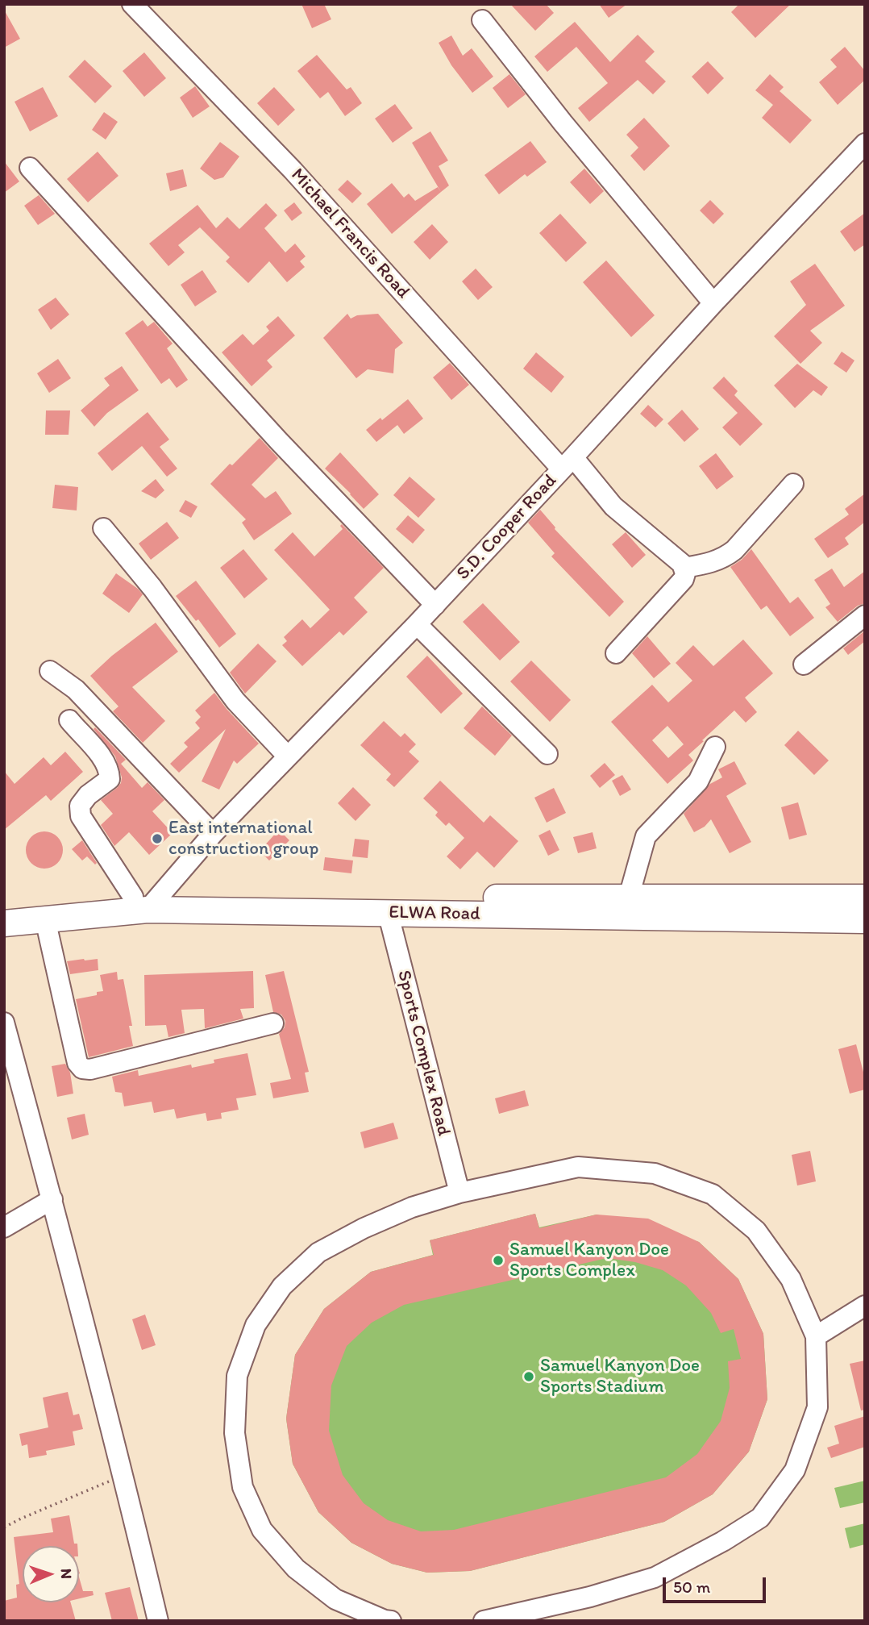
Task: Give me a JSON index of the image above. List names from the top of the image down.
{
  "streets": {
    "main road": ["ELWA Road"],
    "street": ["Michael Francis Road", "S.D. Cooper Road", "Sports Complex Road"]
  },
  "crossings": [
    ["Michael Francis Road", "S.D. Cooper Road"],
    ["S.D. Cooper Road", "ELWA Road"],
    ["ELWA Road", "Sports Complex Road"]
  ],
  "places": ["East international construction group", "Samuel Kanyon Doe Sports Complex", "Samuel Kanyon Doe Sports Stadium"],
  "scale_bar": "50 m",
  "north": "right"
}
